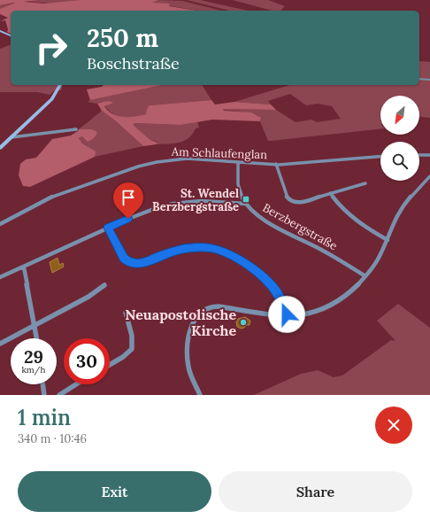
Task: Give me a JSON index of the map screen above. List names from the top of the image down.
{
  "streets": {
    "street": ["Am Schlaufenglan", "Berzbergstraße"]
  },
  "crossings": [
    ["Am Schlaufenglan", "Berzbergstraße"]
  ],
  "places": {
    "transit": ["St. Wendel Berzbergstraße"],
    "other": ["Neuapostolische Kirche"]
  },
  "north": "bottom left",
  "page": {
    "turn": ["250 m", "Boschstraße"],
    "speed": "29 km/h",
    "limit": "30",
    "heading": ["1 min", "340 m · 10:46"],
    "buttons": ["Exit", "Share"]
  }
}
